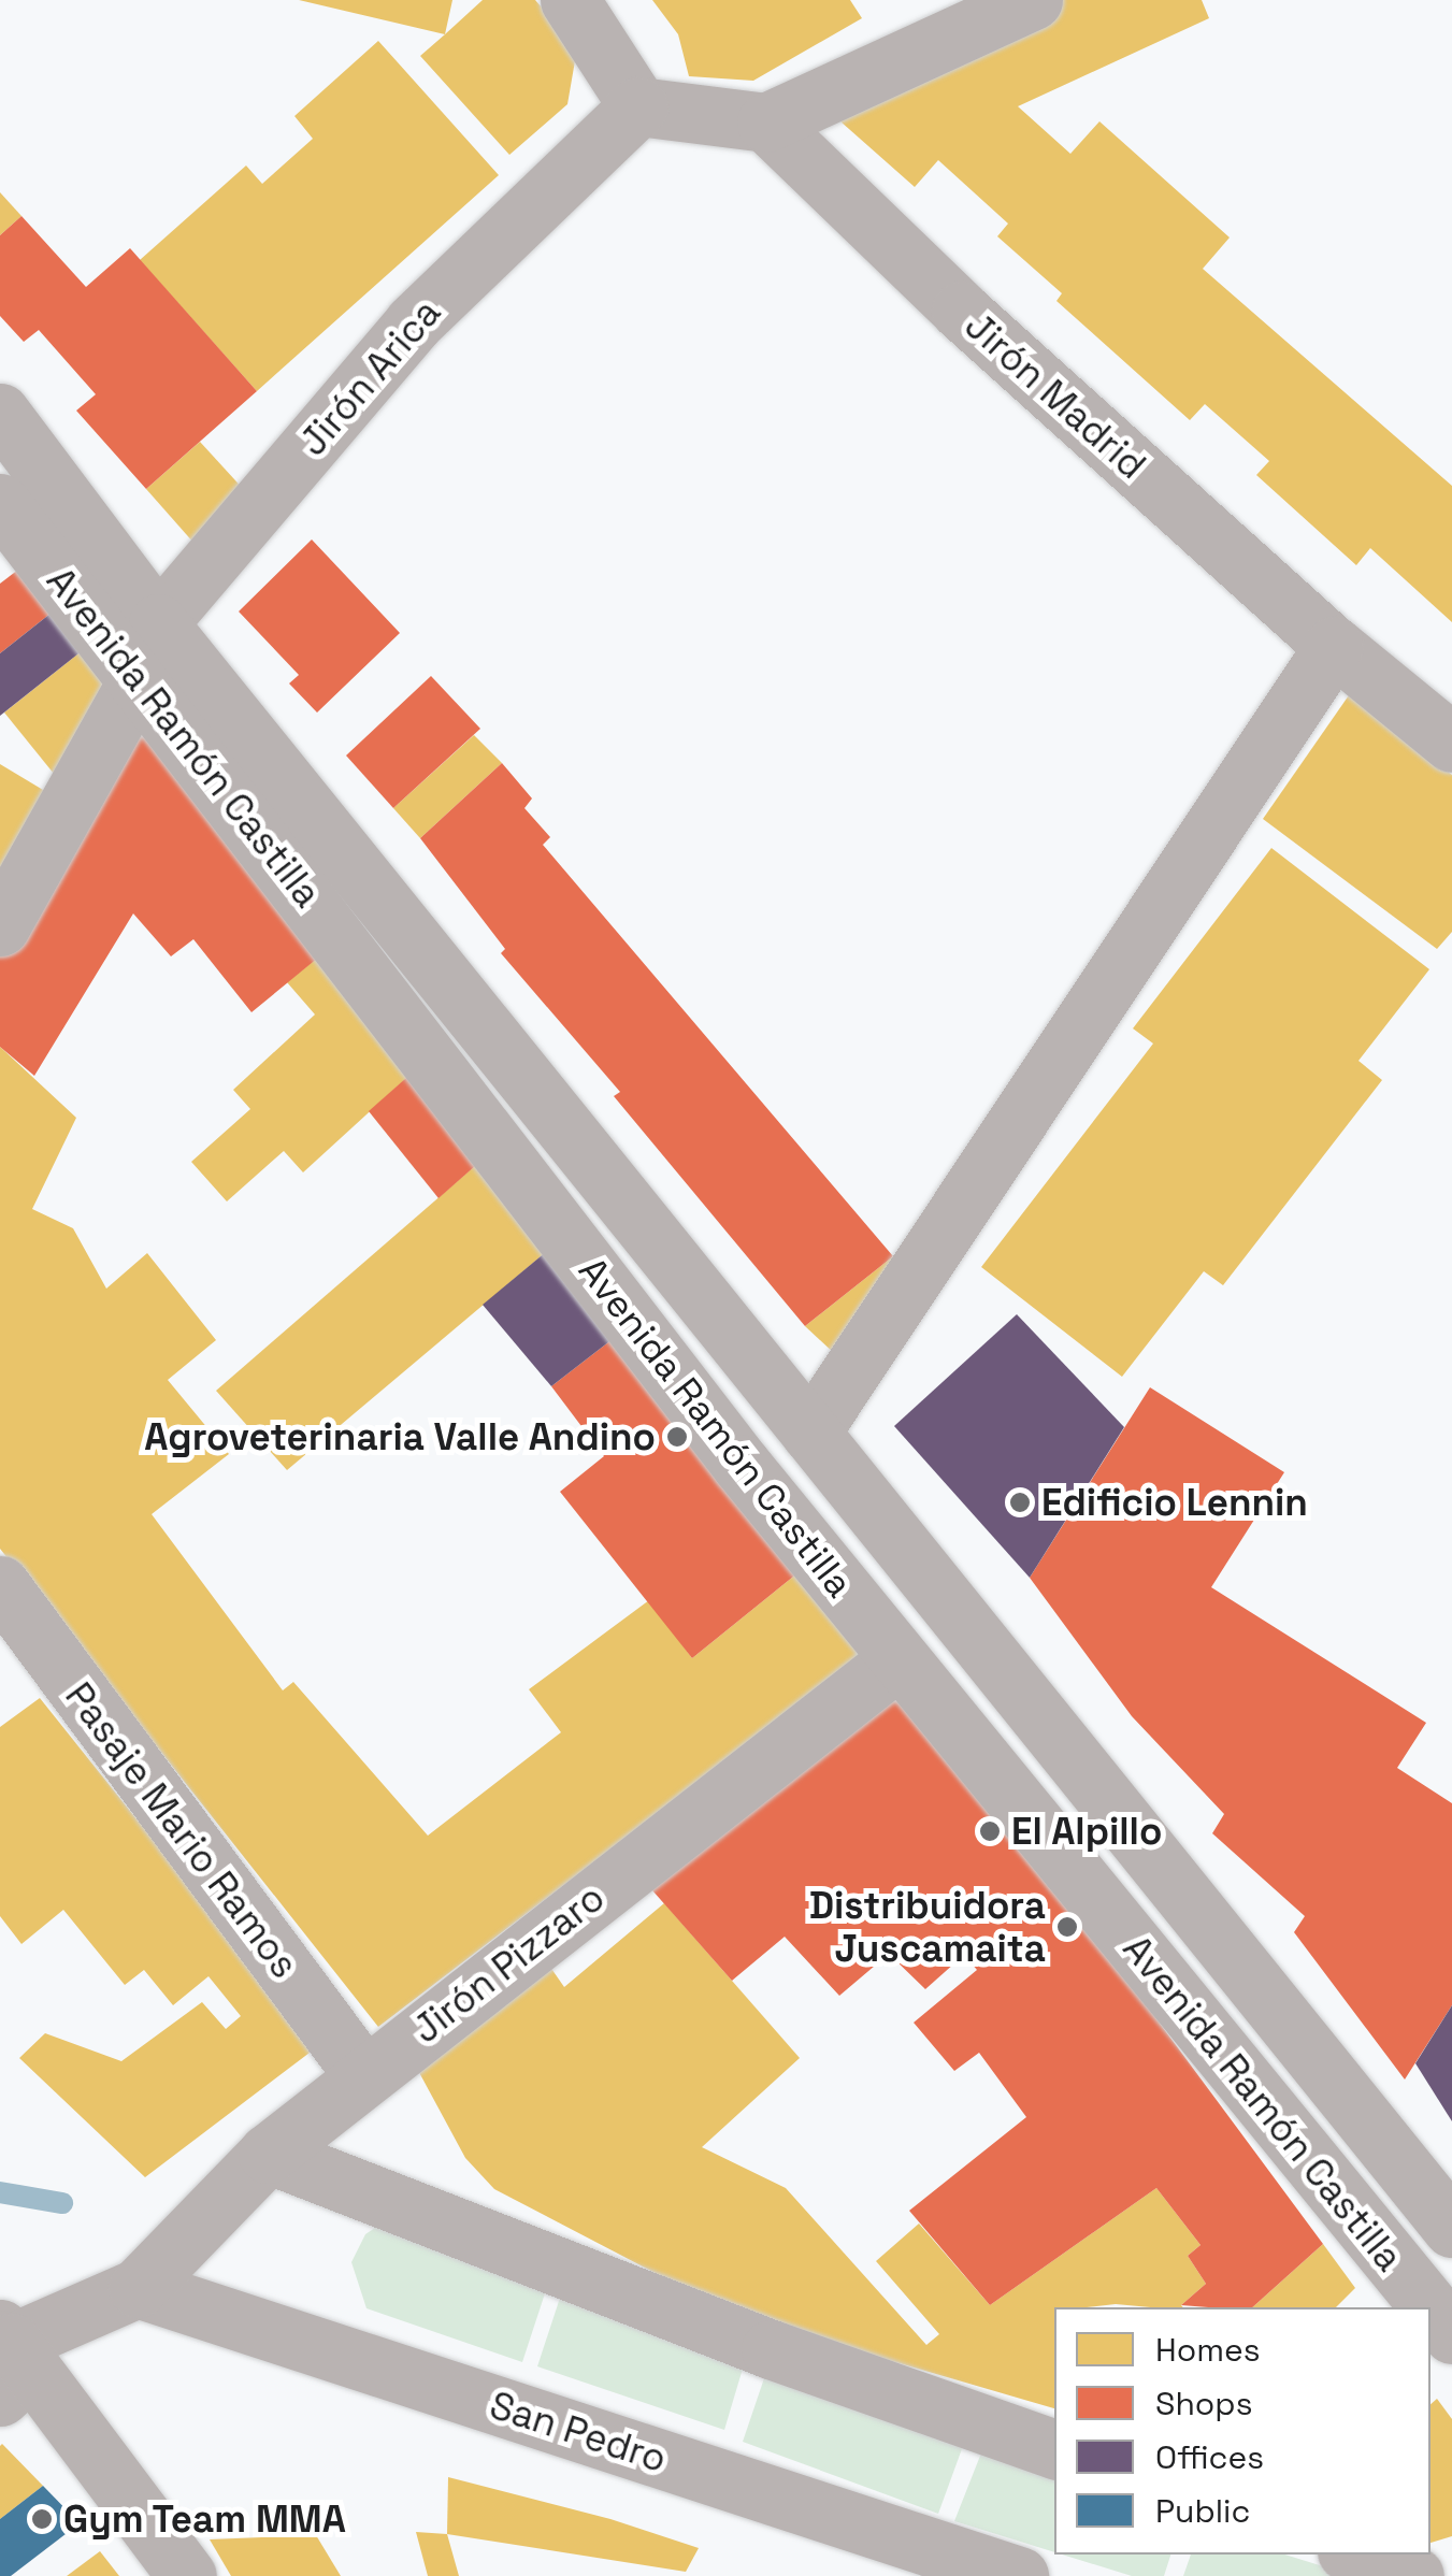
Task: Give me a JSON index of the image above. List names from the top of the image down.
{
  "streets": {
    "street": [
      "Jirón Arica",
      "Jirón Madrid",
      "Avenida Ramón Castilla",
      "Pasaje Mario Ramos",
      "Jirón Pizzaro",
      "San Pedro"
    ]
  },
  "crossings": [
    ["Jirón Arica", "Avenida Ramón Castilla"],
    ["Avenida Ramón Castilla", "Jirón Pizzaro"],
    ["Pasaje Mario Ramos", "Jirón Pizzaro"],
    ["Jirón Pizzaro", "San Pedro"]
  ],
  "places": [
    "Agroveterinaria Valle Andino",
    "Edificio Lennin",
    "El Alpillo",
    "Distribuidora Juscamaita",
    "Gym Team MMA"
  ],
  "legend": [
    "Homes",
    "Shops",
    "Offices",
    "Public"
  ]
}
